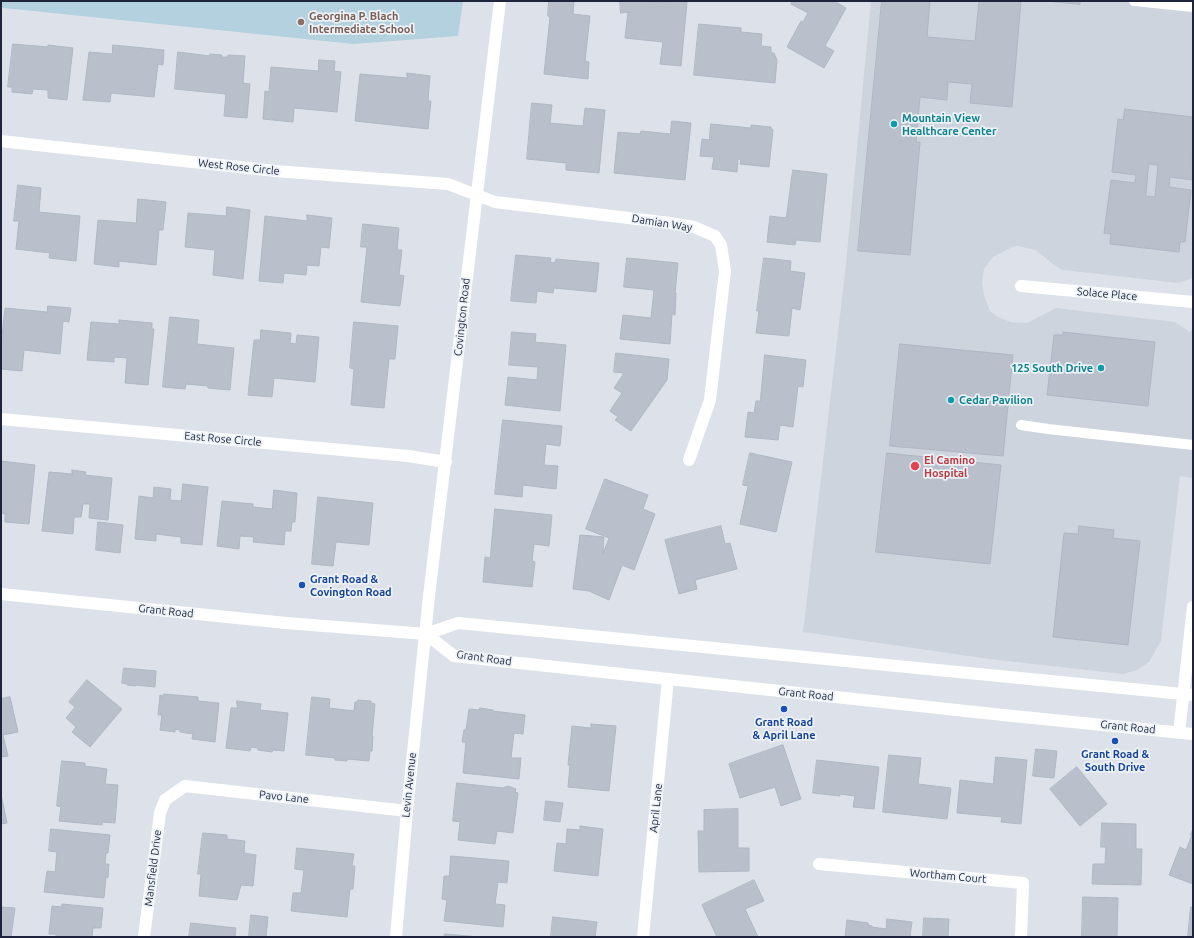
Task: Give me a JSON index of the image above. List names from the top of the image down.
{
  "streets": {
    "street": [
      "West Rose Circle",
      "Damian Way",
      "Solace Place",
      "Covington Road",
      "East Rose Circle",
      "Grant Road",
      "Levin Avenue",
      "Pavo Lane",
      "April Lane",
      "Mansfield Drive",
      "Wortham Court"
    ]
  },
  "crossings": [
    ["West Rose Circle", "Damian Way"],
    ["West Rose Circle", "Covington Road"],
    ["Damian Way", "Covington Road"],
    ["Covington Road", "East Rose Circle"],
    ["Covington Road", "Grant Road"],
    ["Covington Road", "Levin Avenue"],
    ["Grant Road", "Levin Avenue"],
    ["Grant Road", "April Lane"],
    ["Levin Avenue", "Pavo Lane"],
    ["Pavo Lane", "Mansfield Drive"]
  ],
  "places": [
    "Georgina P. Blach Intermediate School",
    "Mountain View Healthcare Center",
    "125 South Drive",
    "Cedar Pavilion",
    "El Camino Hospital",
    "Grant Road & Covington Road",
    "Grant Road & April Lane",
    "Grant Road & South Drive"
  ]
}
